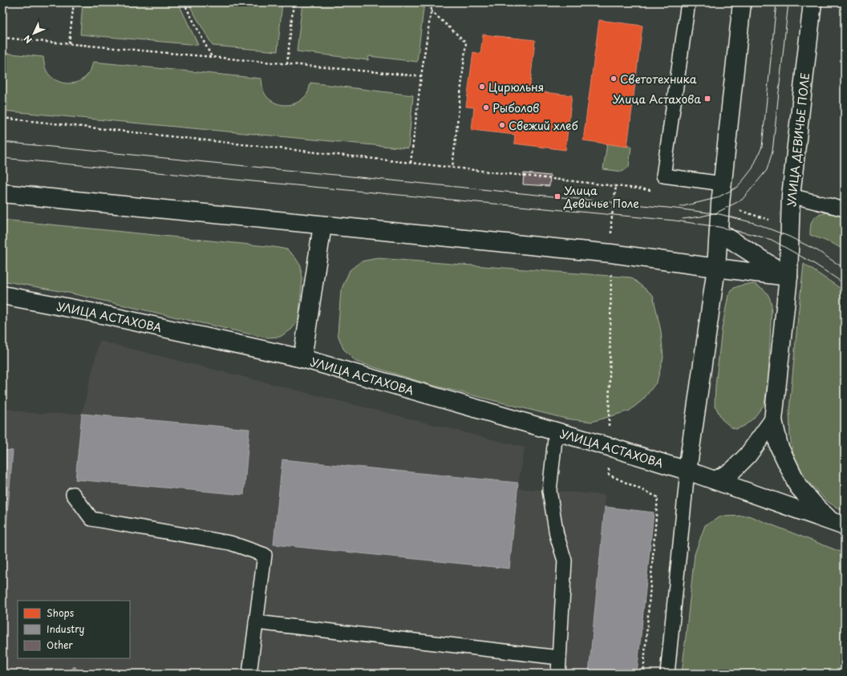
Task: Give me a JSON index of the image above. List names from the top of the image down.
{
  "streets": {
    "main road": ["УЛИЦА ДЕВИЧЬЕ ПОЛЕ", "УЛИЦА АСТАХОВА"]
  },
  "places": {
    "other": [
      "Светотехника",
      "Цирюльня",
      "Рыболов",
      "Свежий хлеб"
    ],
    "transit": ["Улица Астахова", "Улица Девичье Поле"]
  },
  "legend": ["Shops", "Industry", "Other"],
  "north": "bottom left"
}
